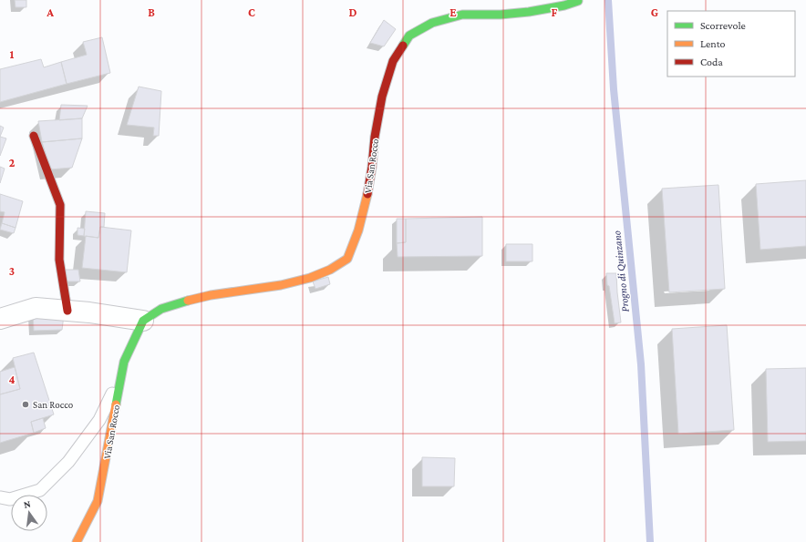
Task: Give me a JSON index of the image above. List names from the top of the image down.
{
  "streets": {
    "street": ["Via San Rocco"]
  },
  "water": ["Progno di Quinzano"],
  "places": ["San Rocco"],
  "legend": ["Scorrevole", "Lento", "Coda"],
  "north": "top",
  "grid": {
    "columns": [
      "A",
      "B",
      "C",
      "D",
      "E",
      "F",
      "G"
    ],
    "rows": [
      "1",
      "2",
      "3",
      "4"
    ]
  }
}
